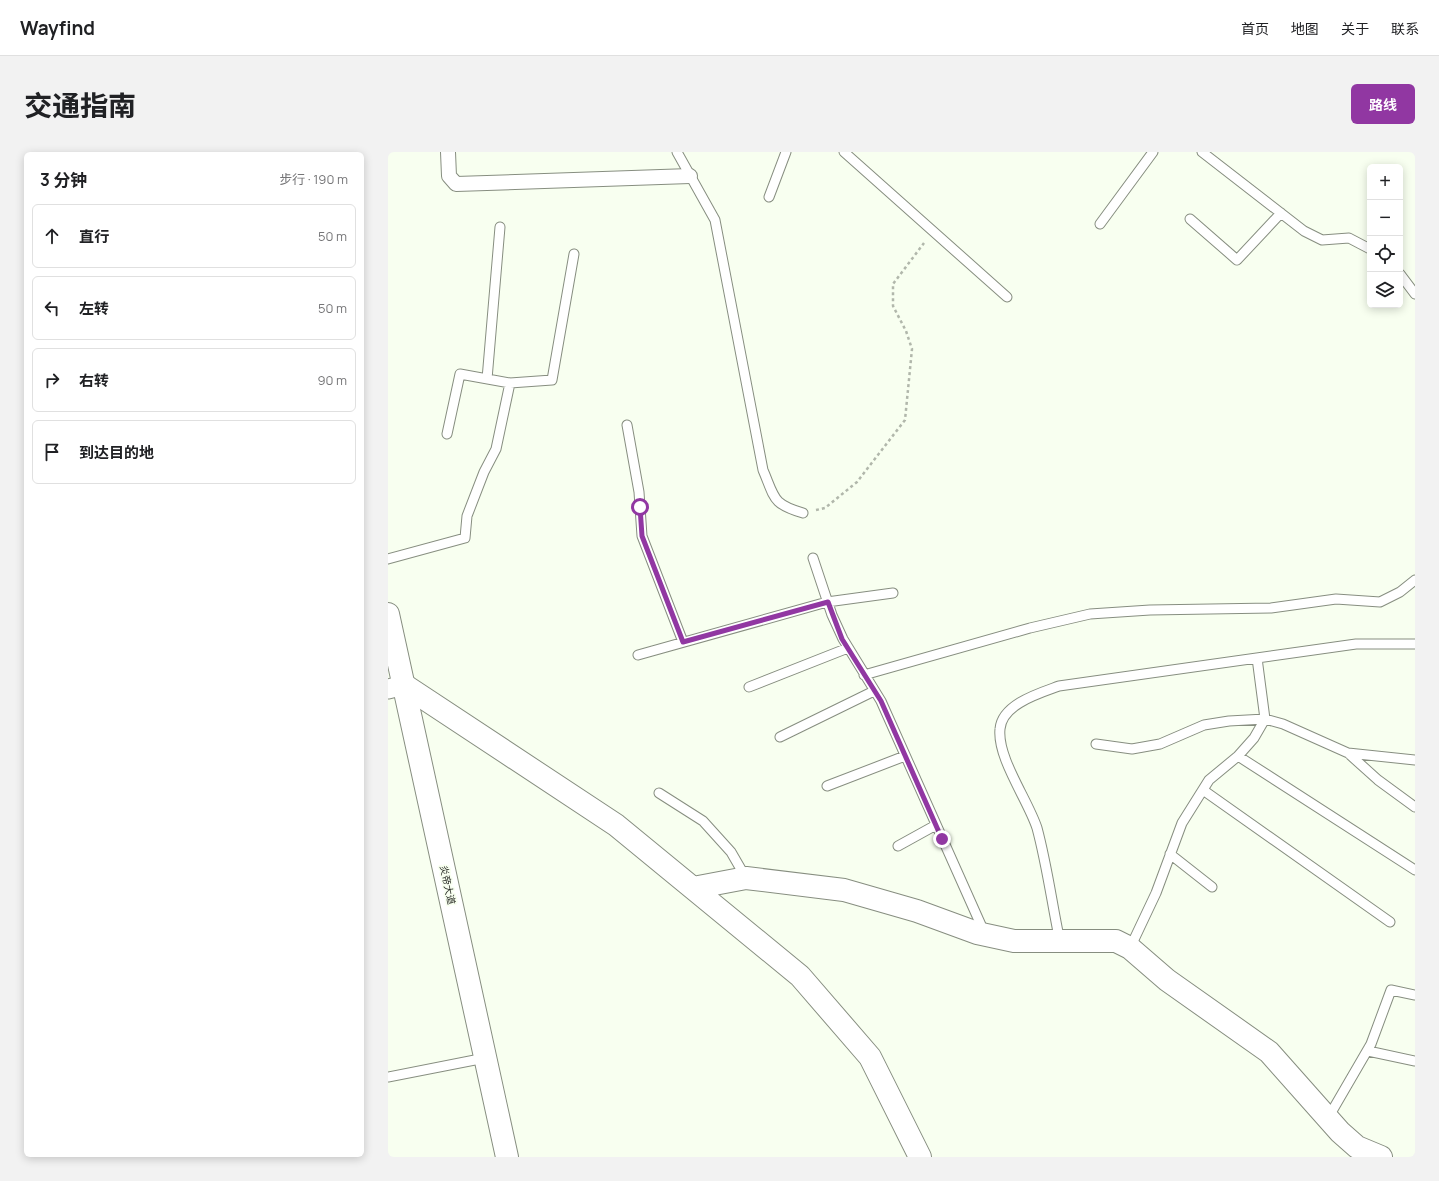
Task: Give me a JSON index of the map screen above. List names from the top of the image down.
{
  "streets": {
    "street": ["炎帝大道"]
  },
  "page": {
    "header": "Wayfind",
    "nav": [
      "首页",
      "地图",
      "关于",
      "联系"
    ],
    "title": "交通指南",
    "buttons": "路线",
    "heading": ["3 分钟", "步行 · 190 m"],
    "map_buttons": ["+", "−"],
    "list": [
      ["直行", "50 m"],
      ["左转", "50 m"],
      ["右转", "90 m"],
      "到达目的地"
    ]
  }
}
